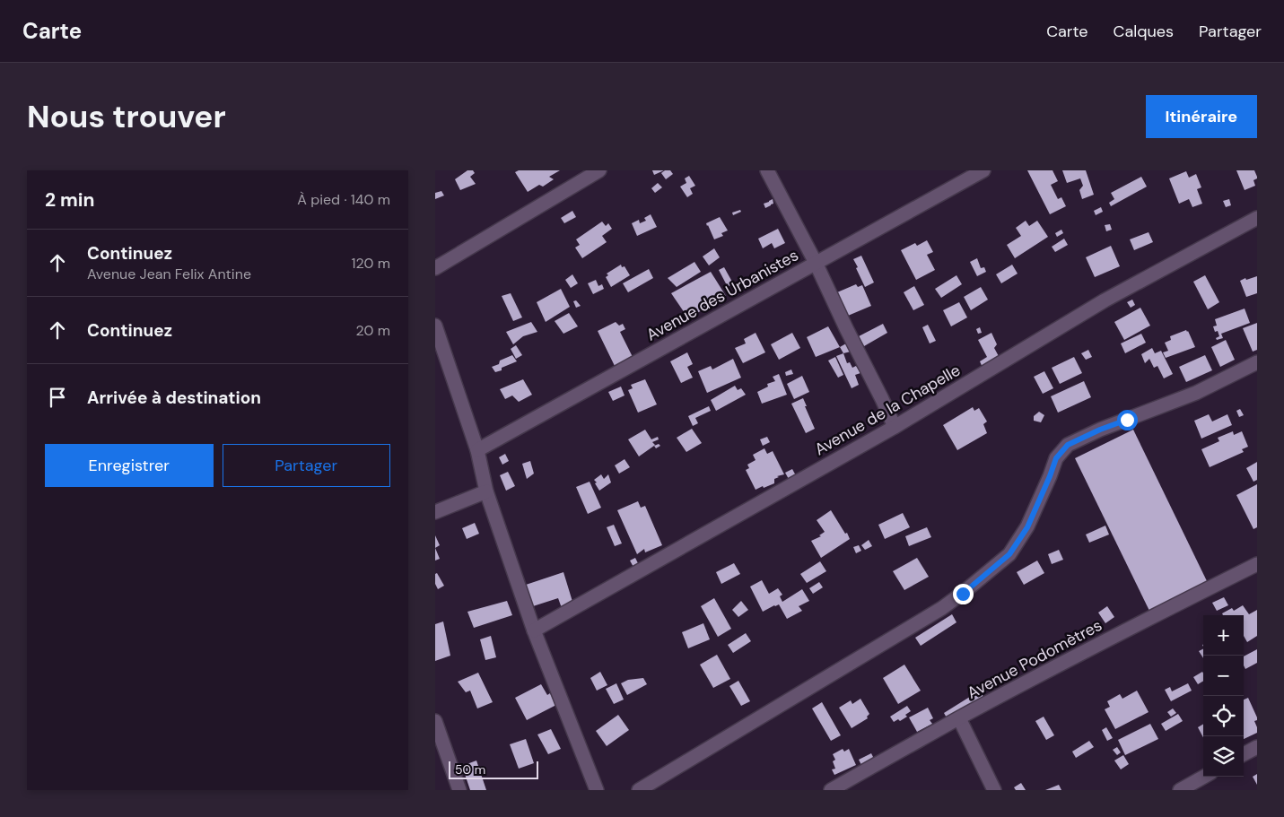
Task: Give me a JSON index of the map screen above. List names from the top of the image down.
{
  "streets": {
    "street": ["Avenue des Urbanistes", "Avenue de la Chapelle", "Avenue Podomètres"]
  },
  "scale_bar": "50 m",
  "page": {
    "header": "Carte",
    "nav": ["Carte", "Calques", "Partager"],
    "buttons": [
      "Itinéraire",
      ["Enregistrer", "Partager"]
    ],
    "title": "Nous trouver",
    "heading": ["2 min", "À pied · 140 m"],
    "list": [
      ["Continuez", "Avenue Jean Felix Antine", "120 m"],
      ["Continuez", "20 m"],
      "Arrivée à destination"
    ],
    "map_buttons": ["+", "−"],
    "scale": "50 m"
  }
}
